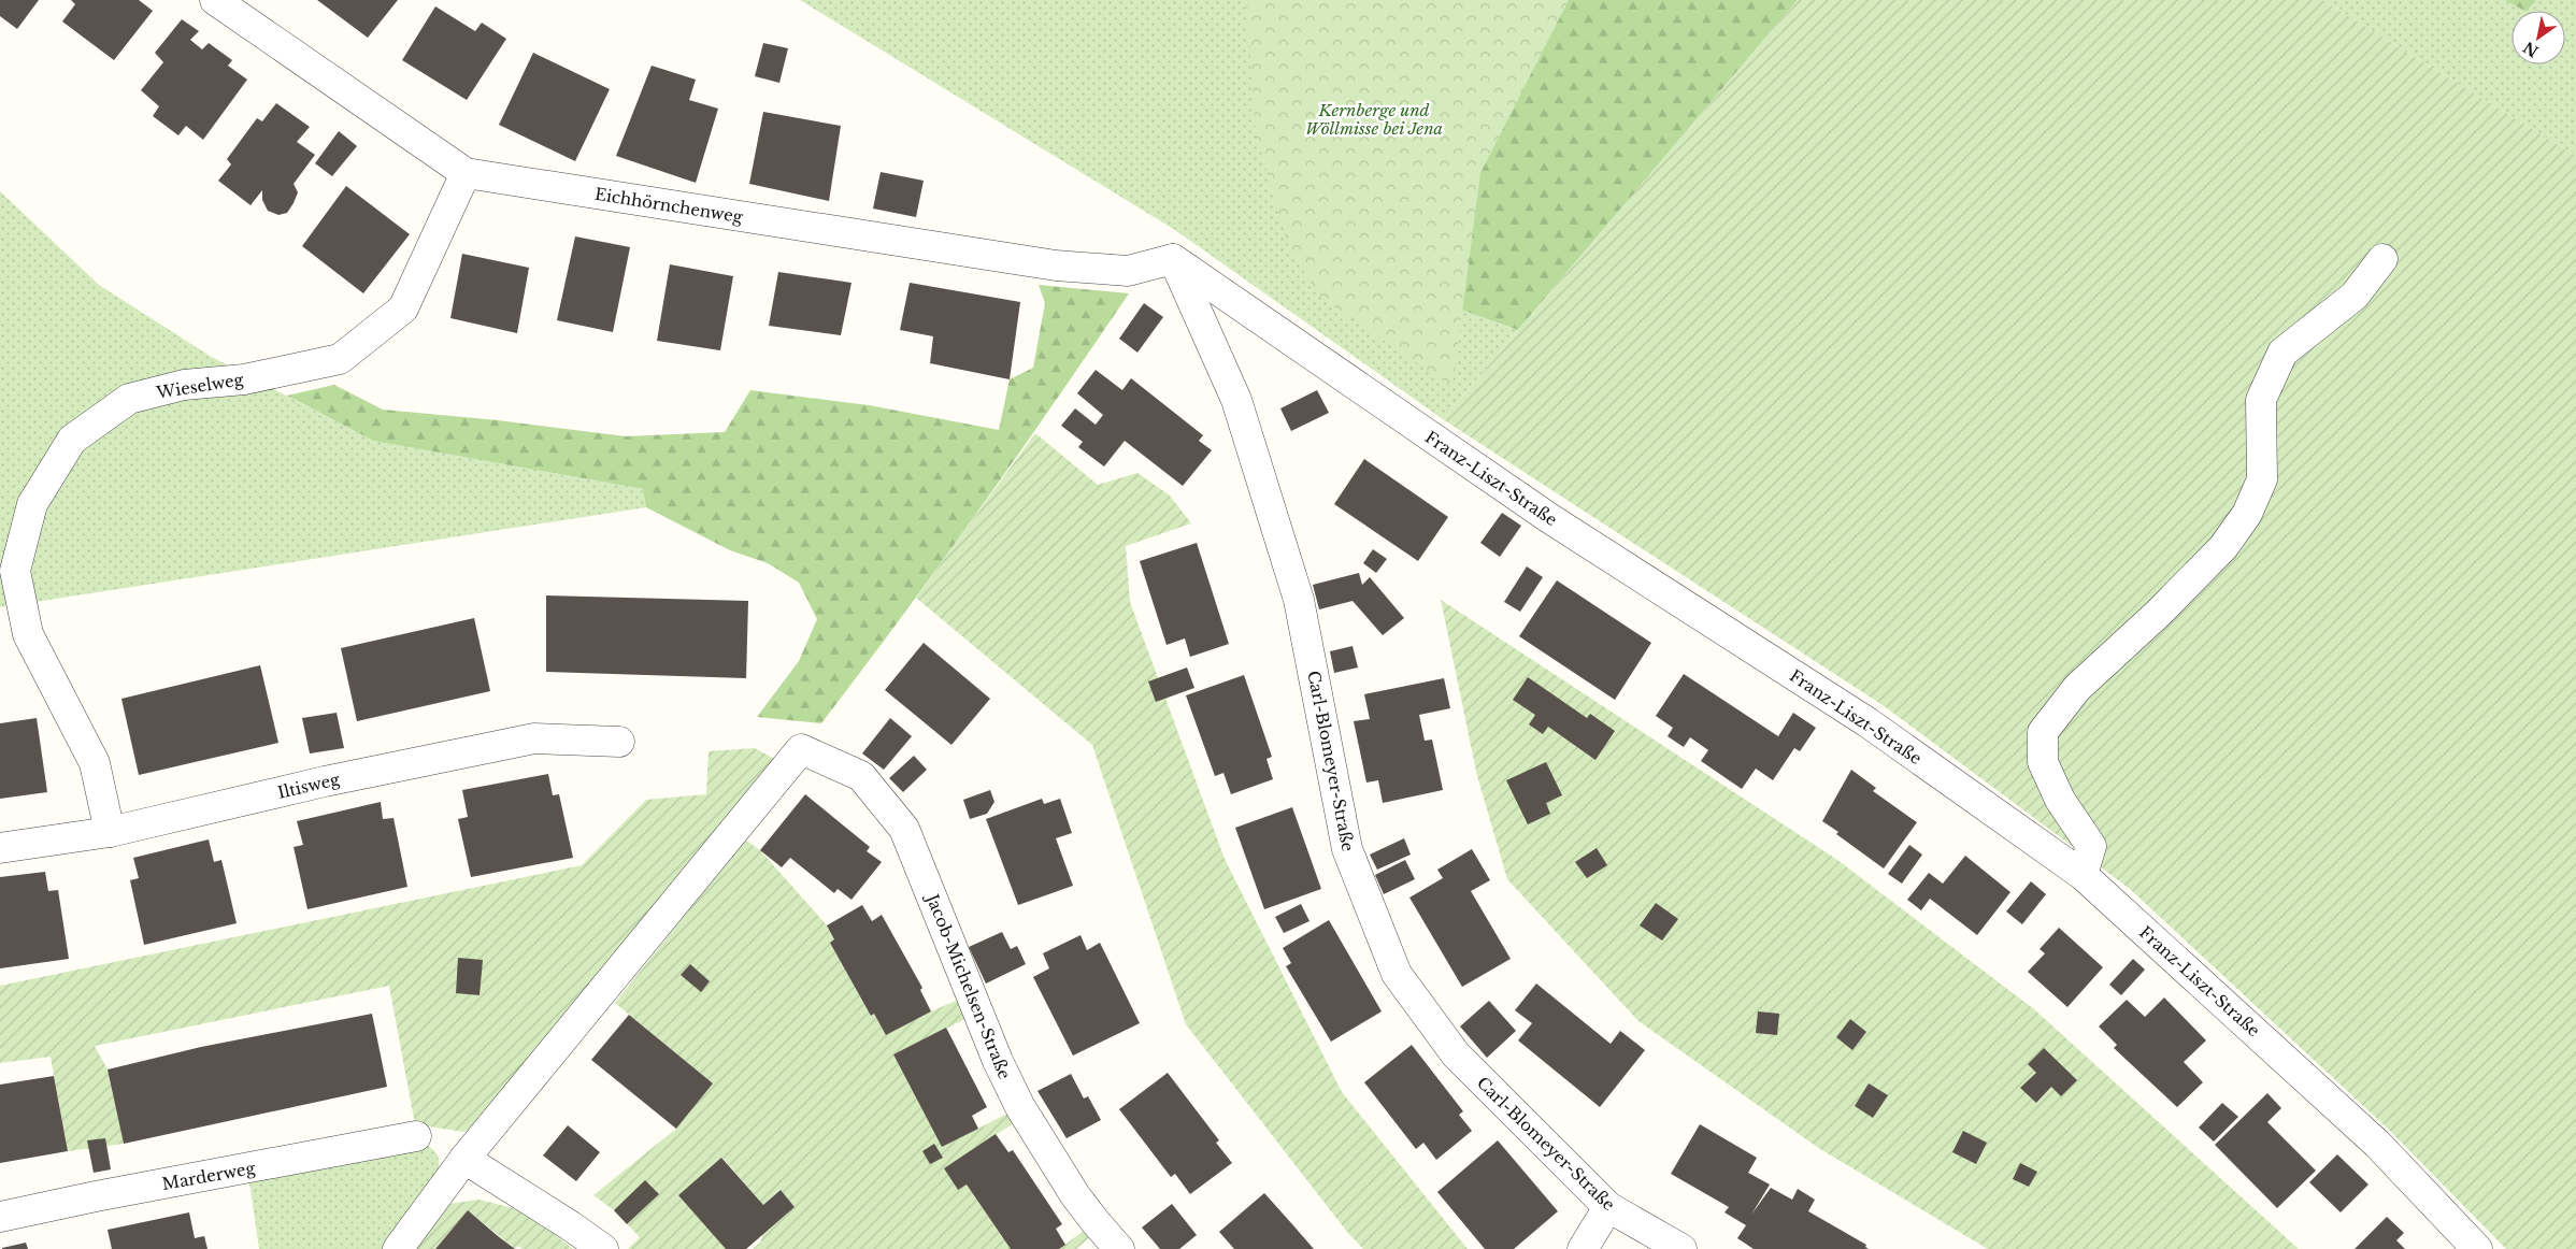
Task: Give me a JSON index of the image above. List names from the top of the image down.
{
  "streets": {
    "street": [
      "Eichhörnchenweg",
      "Wieselweg",
      "Franz-Liszt-Straße",
      "Carl-Blomeyer-Straße",
      "Iltisweg",
      "Jacob-Michelsen-Straße",
      "Marderweg"
    ]
  },
  "crossings": [
    ["Eichhörnchenweg", "Wieselweg"],
    ["Eichhörnchenweg", "Franz-Liszt-Straße"],
    ["Eichhörnchenweg", "Carl-Blomeyer-Straße"],
    ["Wieselweg", "Iltisweg"],
    ["Franz-Liszt-Straße", "Carl-Blomeyer-Straße"]
  ],
  "parks": ["Kernberge und Wöllmisse bei Jena"],
  "north": "bottom left"
}
